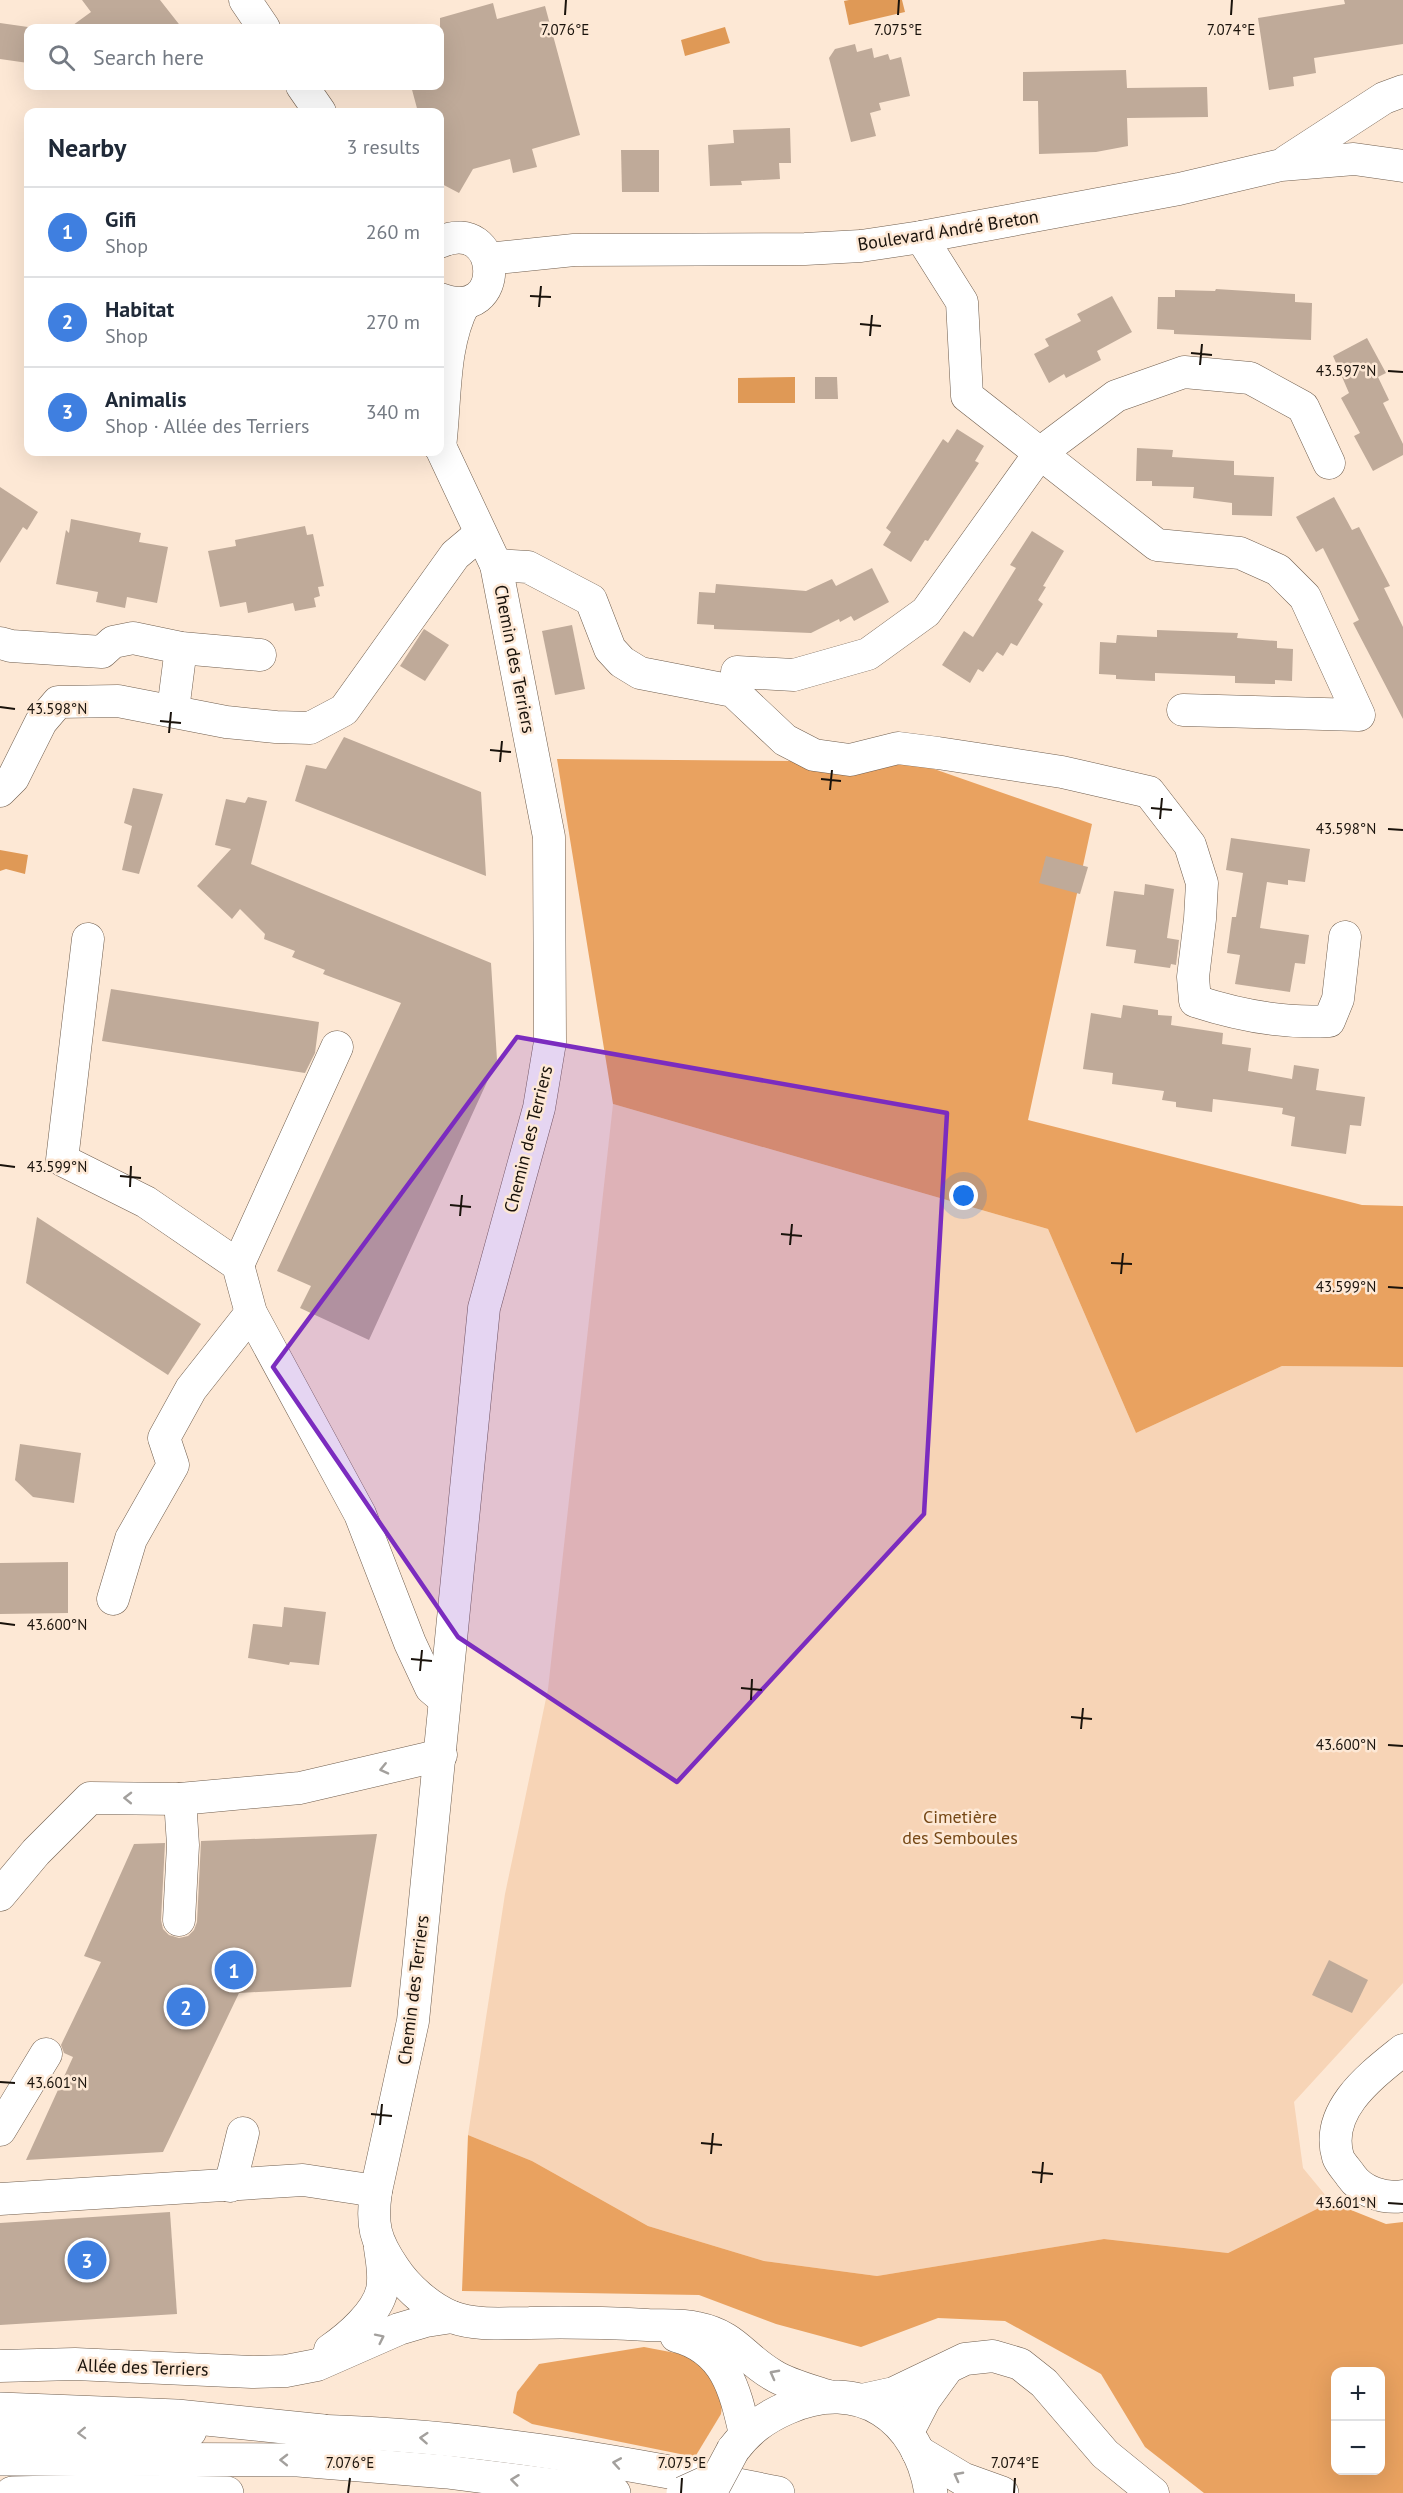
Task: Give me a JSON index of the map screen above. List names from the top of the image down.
{
  "streets": {
    "street": ["Boulevard André Breton", "Chemin des Terriers", "Allée des Terriers"]
  },
  "crossings": [
    ["Chemin des Terriers", "Allée des Terriers"]
  ],
  "parks": ["Cimetière des Semboules"],
  "page": {
    "search": "Search here",
    "heading": ["Nearby", "3 results"],
    "list": [
      {
        "mark": "1",
        "name": "Gifi",
        "note": "Shop",
        "value": "260 m"
      },
      {
        "mark": "2",
        "name": "Habitat",
        "note": "Shop",
        "value": "270 m"
      },
      {
        "mark": "3",
        "name": "Animalis",
        "note": "Shop · Allée des Terriers",
        "value": "340 m"
      }
    ],
    "pins": ["1", "2", "3"],
    "map_buttons": ["+", "−"]
  },
  "coordinates": [
    "7.076°E",
    "7.075°E",
    "7.074°E",
    "43.597°N",
    "43.598°N",
    "43.599°N",
    "43.600°N",
    "43.601°N"
  ]
}
